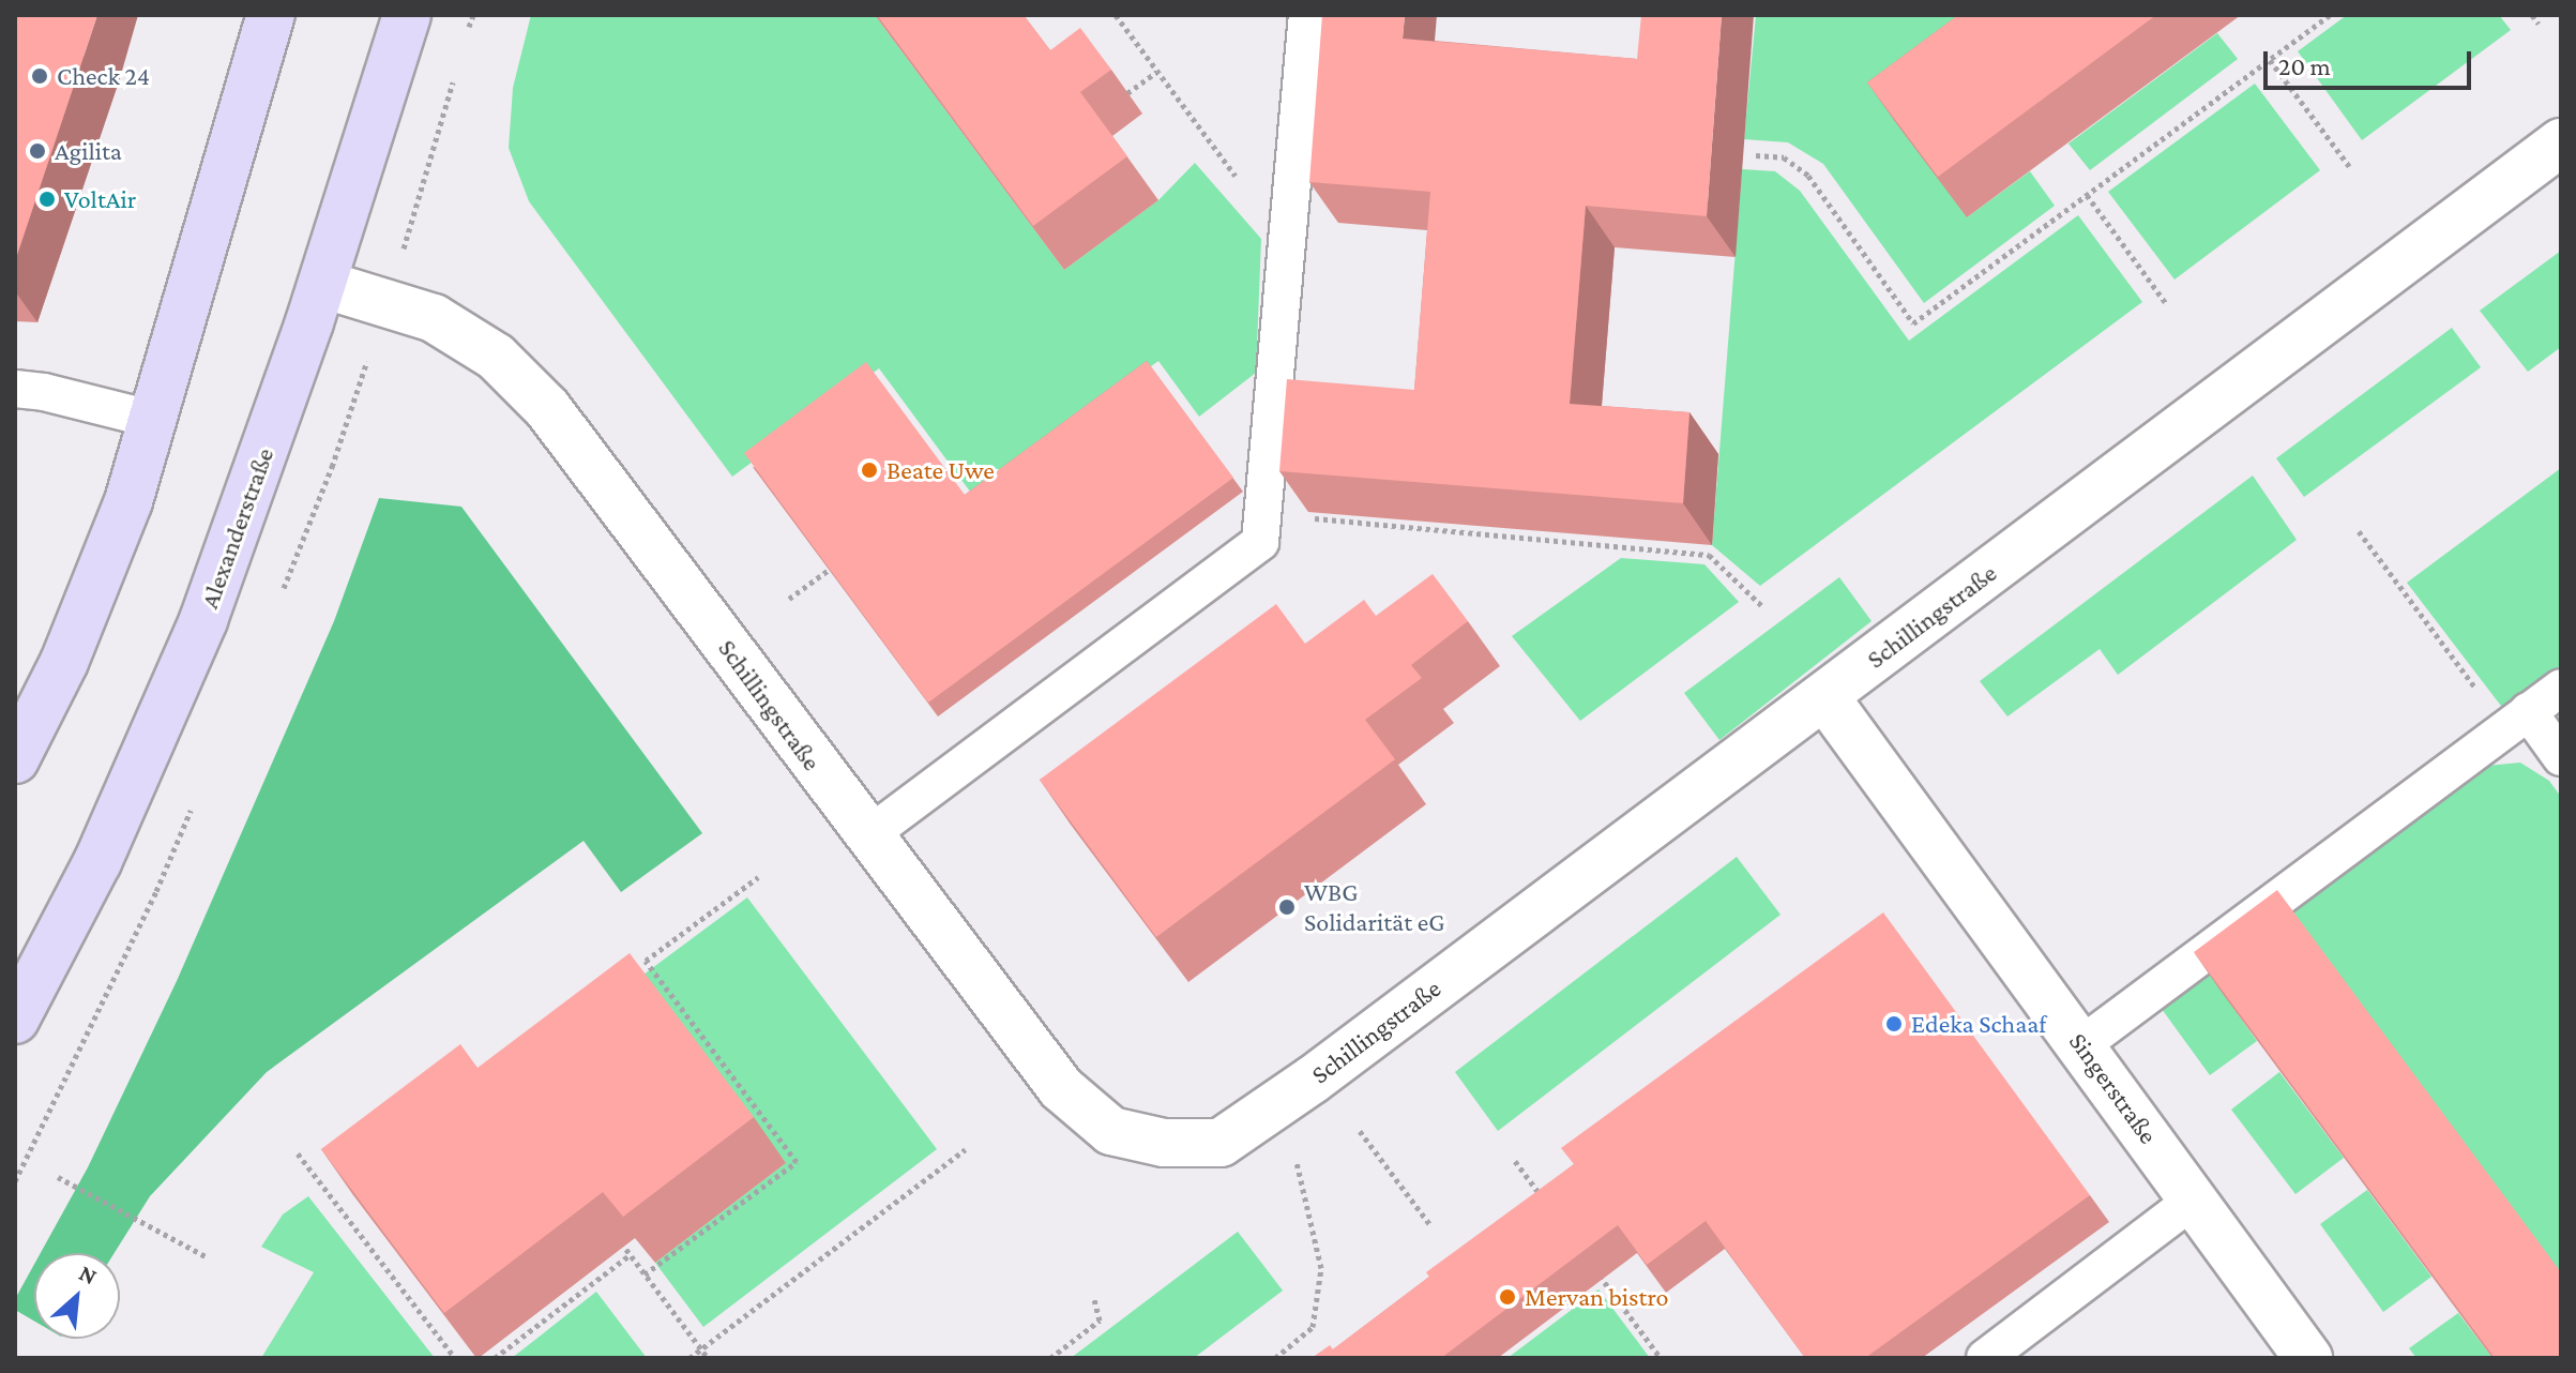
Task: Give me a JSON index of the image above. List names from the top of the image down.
{
  "streets": {
    "main road": ["Alexanderstraße"],
    "street": ["Schillingstraße", "Singerstraße"]
  },
  "crossings": [
    ["Alexanderstraße", "Schillingstraße"],
    ["Schillingstraße", "Singerstraße"]
  ],
  "places": [
    "Check 24",
    "Agilita",
    "VoltAir",
    "Beate Uwe",
    "WBG Solidarität eG",
    "Edeka Schaaf",
    "Mervan bistro"
  ],
  "scale_bar": "20 m",
  "north": "top right"
}
